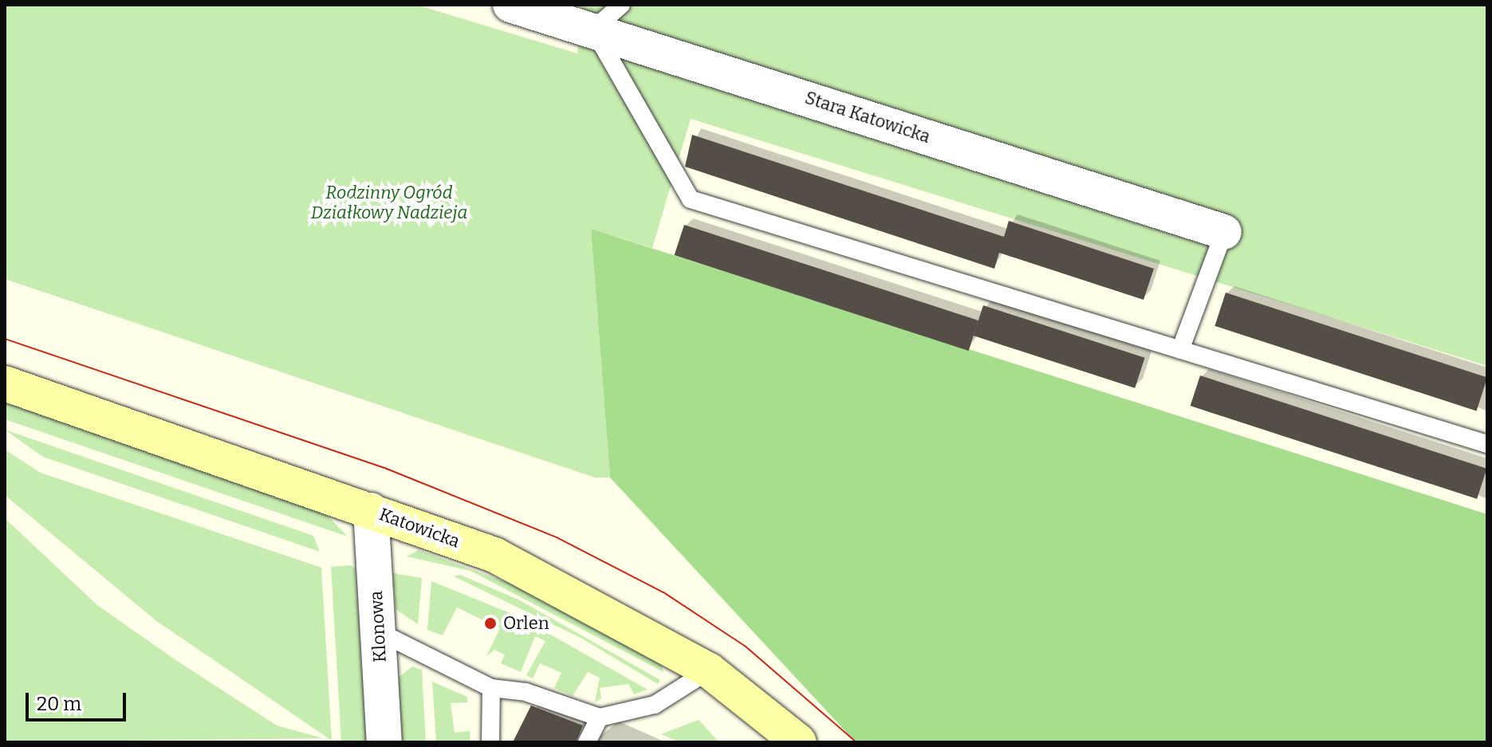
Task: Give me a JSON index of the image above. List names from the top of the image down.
{
  "streets": {
    "main road": ["Katowicka"],
    "street": ["Stara Katowicka", "Klonowa"]
  },
  "crossings": [
    ["Katowicka", "Klonowa"]
  ],
  "parks": ["Rodzinny Ogród Działkowy Nadzieja"],
  "places": ["Orlen"],
  "scale_bar": "20 m"
}
